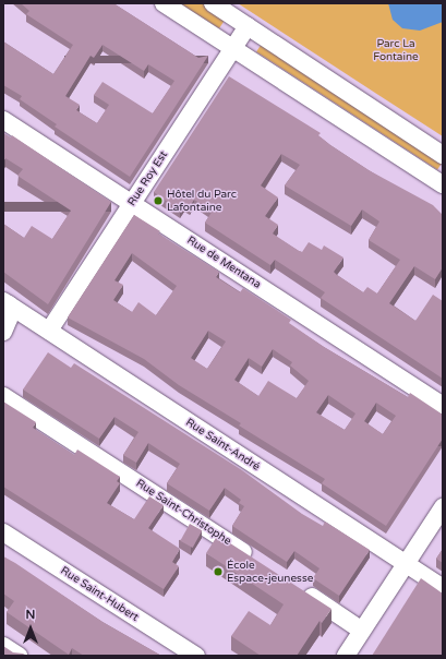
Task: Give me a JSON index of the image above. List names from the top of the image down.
{
  "streets": {
    "street": [
      "Rue Roy Est",
      "Rue de Mentana",
      "Rue Saint-André",
      "Rue Saint-Christophe",
      "Rue Saint-Hubert"
    ]
  },
  "crossings": [
    ["Rue Roy Est", "Rue de Mentana"],
    ["Rue Roy Est", "Rue Saint-André"]
  ],
  "parks": ["Parc La Fontaine"],
  "places": ["Hôtel du Parc Lafontaine", "École Espace-jeunesse"],
  "north": "top"
}
